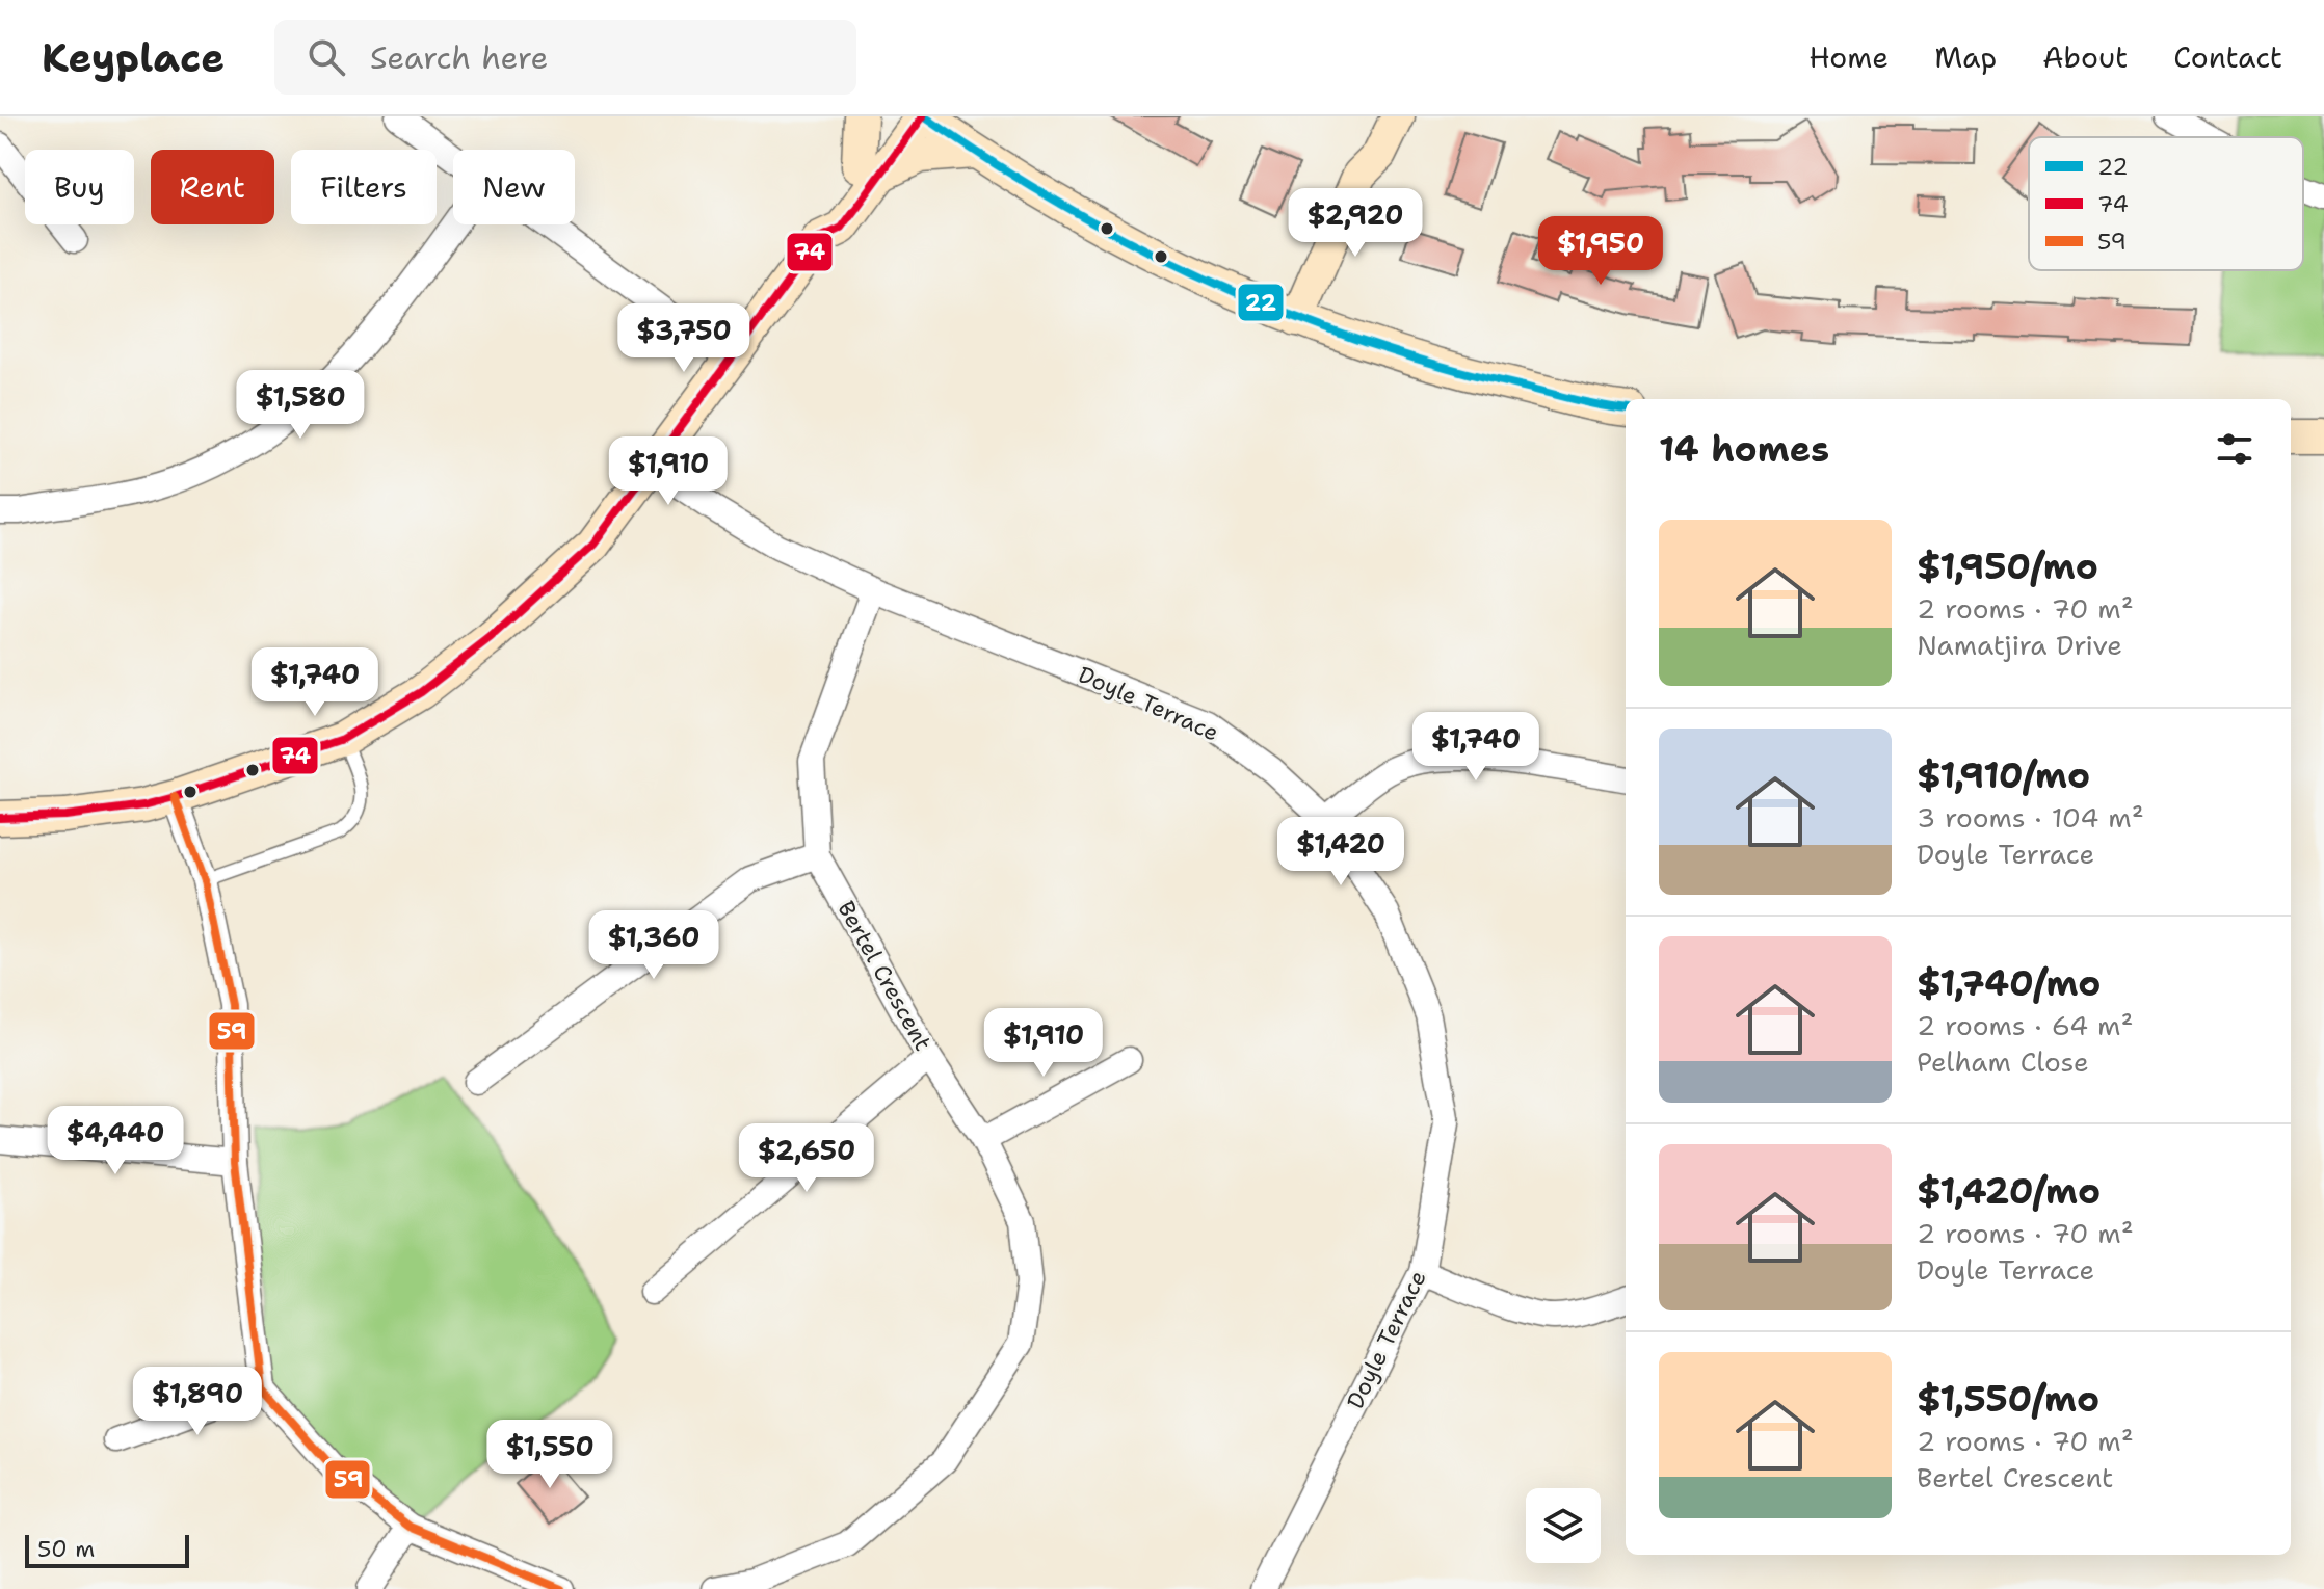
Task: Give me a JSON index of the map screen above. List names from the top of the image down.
{
  "streets": {
    "street": ["Doyle Terrace", "Bertel Crescent"]
  },
  "crossings": [
    ["Doyle Terrace", "Bertel Crescent"]
  ],
  "lines": ["transit line 22", "transit line 74", "transit line 59"],
  "legend": ["22", "74", "59"],
  "scale_bar": "50 m",
  "page": {
    "header": "Keyplace",
    "search": "Search here",
    "nav": [
      "Home",
      "Map",
      "About",
      "Contact"
    ],
    "chip": [
      "Buy",
      "Rent",
      "Filters",
      "New"
    ],
    "price": [
      "$2,920",
      "$1,950",
      "$3,750",
      "$1,580",
      "$1,910",
      "$1,740",
      "$1,740",
      "$1,420",
      "$1,360",
      "$1,910",
      "$4,440",
      "$2,650",
      "$1,890",
      "$1,550"
    ],
    "heading": "14 homes",
    "list": [
      {
        "name": "$1,950/mo",
        "note": "2 rooms · 70 m² · Namatjira Drive"
      },
      {
        "name": "$1,910/mo",
        "note": "3 rooms · 104 m² · Doyle Terrace"
      },
      {
        "name": "$1,740/mo",
        "note": "2 rooms · 64 m² · Pelham Close"
      },
      {
        "name": "$1,420/mo",
        "note": "2 rooms · 70 m² · Doyle Terrace"
      },
      {
        "name": "$1,550/mo",
        "note": "2 rooms · 70 m² · Bertel Crescent"
      }
    ],
    "scale": "50 m"
  }
}
